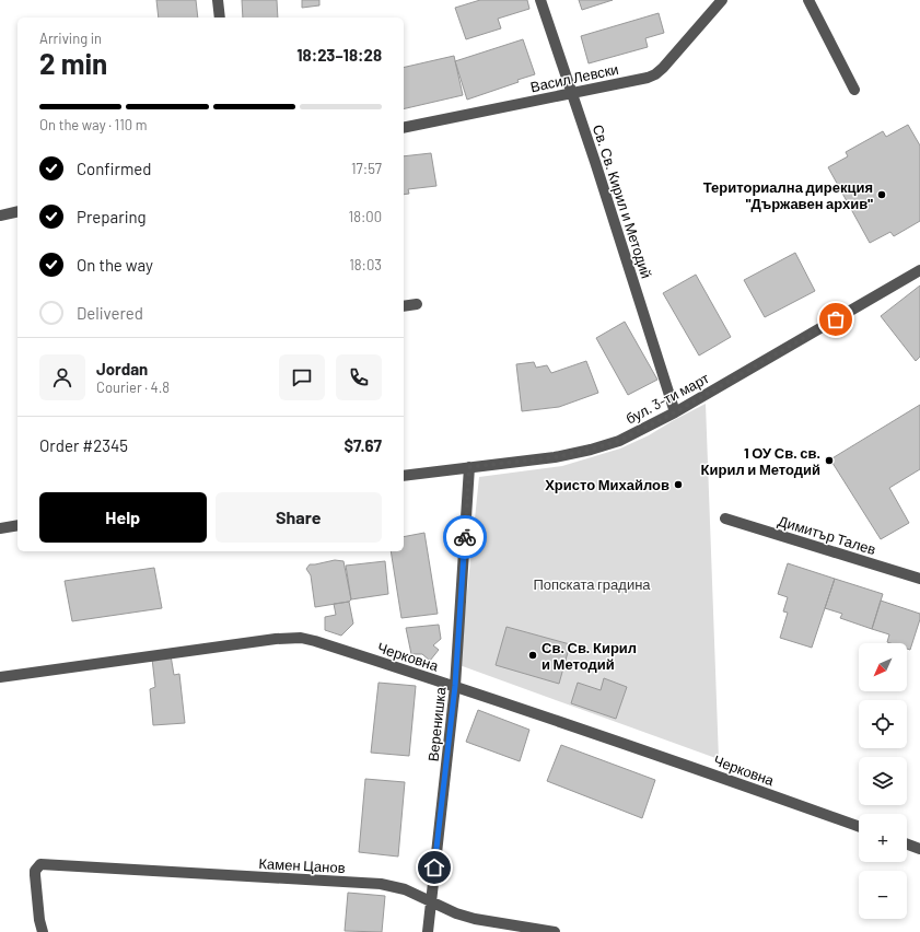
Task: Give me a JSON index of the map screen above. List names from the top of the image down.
{
  "streets": {
    "street": [
      "Васил Левски",
      "Св. Св. Кирил и Методий",
      "бул. 3-ти март",
      "Димитър Талев",
      "Черковна",
      "Веренишка",
      "Камен Цанов"
    ]
  },
  "crossings": [
    ["Васил Левски", "Св. Св. Кирил и Методий"],
    ["Св. Св. Кирил и Методий", "бул. 3-ти март"],
    ["бул. 3-ти март", "Веренишка"],
    ["Черковна", "Веренишка"],
    ["Веренишка", "Камен Цанов"]
  ],
  "parks": ["Попската градина"],
  "places": [
    "Териториална дирекция \"Държавен архив\"",
    "1 ОУ Св. св. Кирил и Методий",
    "Христо Михайлов",
    "Св. Св. Кирил и Методий"
  ],
  "north": "bottom left",
  "page": {
    "heading": ["2 min", "Arriving in", "18:23–18:28"],
    "panel": [
      "Jordan",
      "Courier · 4.8",
      "Order #2345",
      "$7.67"
    ],
    "bar": "On the way · 110 m",
    "list": [
      ["Confirmed", "17:57"],
      ["Preparing", "18:00"],
      ["On the way", "18:03"],
      "Delivered"
    ],
    "buttons": ["Help", "Share"],
    "map_buttons": ["+", "−"]
  }
}
